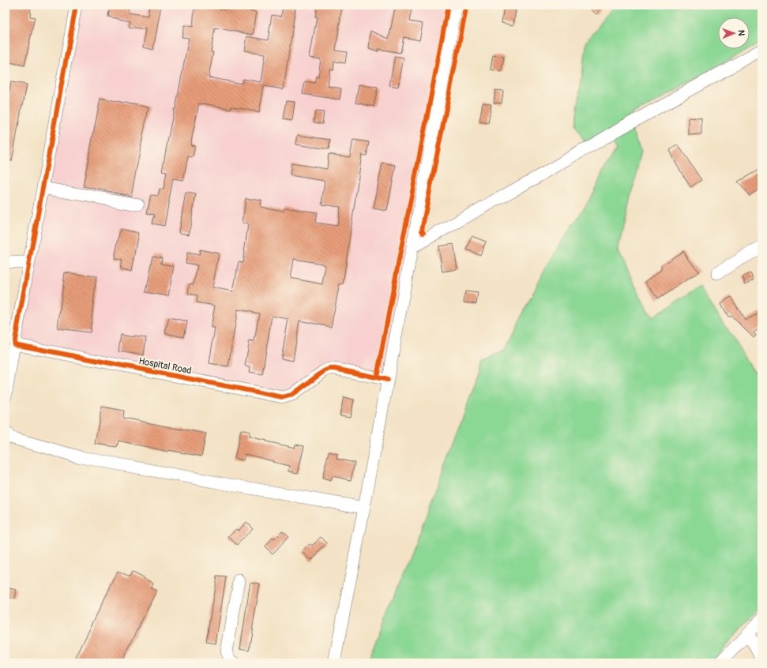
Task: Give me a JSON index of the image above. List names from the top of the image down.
{
  "streets": {
    "street": ["Hospital Road"]
  },
  "north": "right"
}
